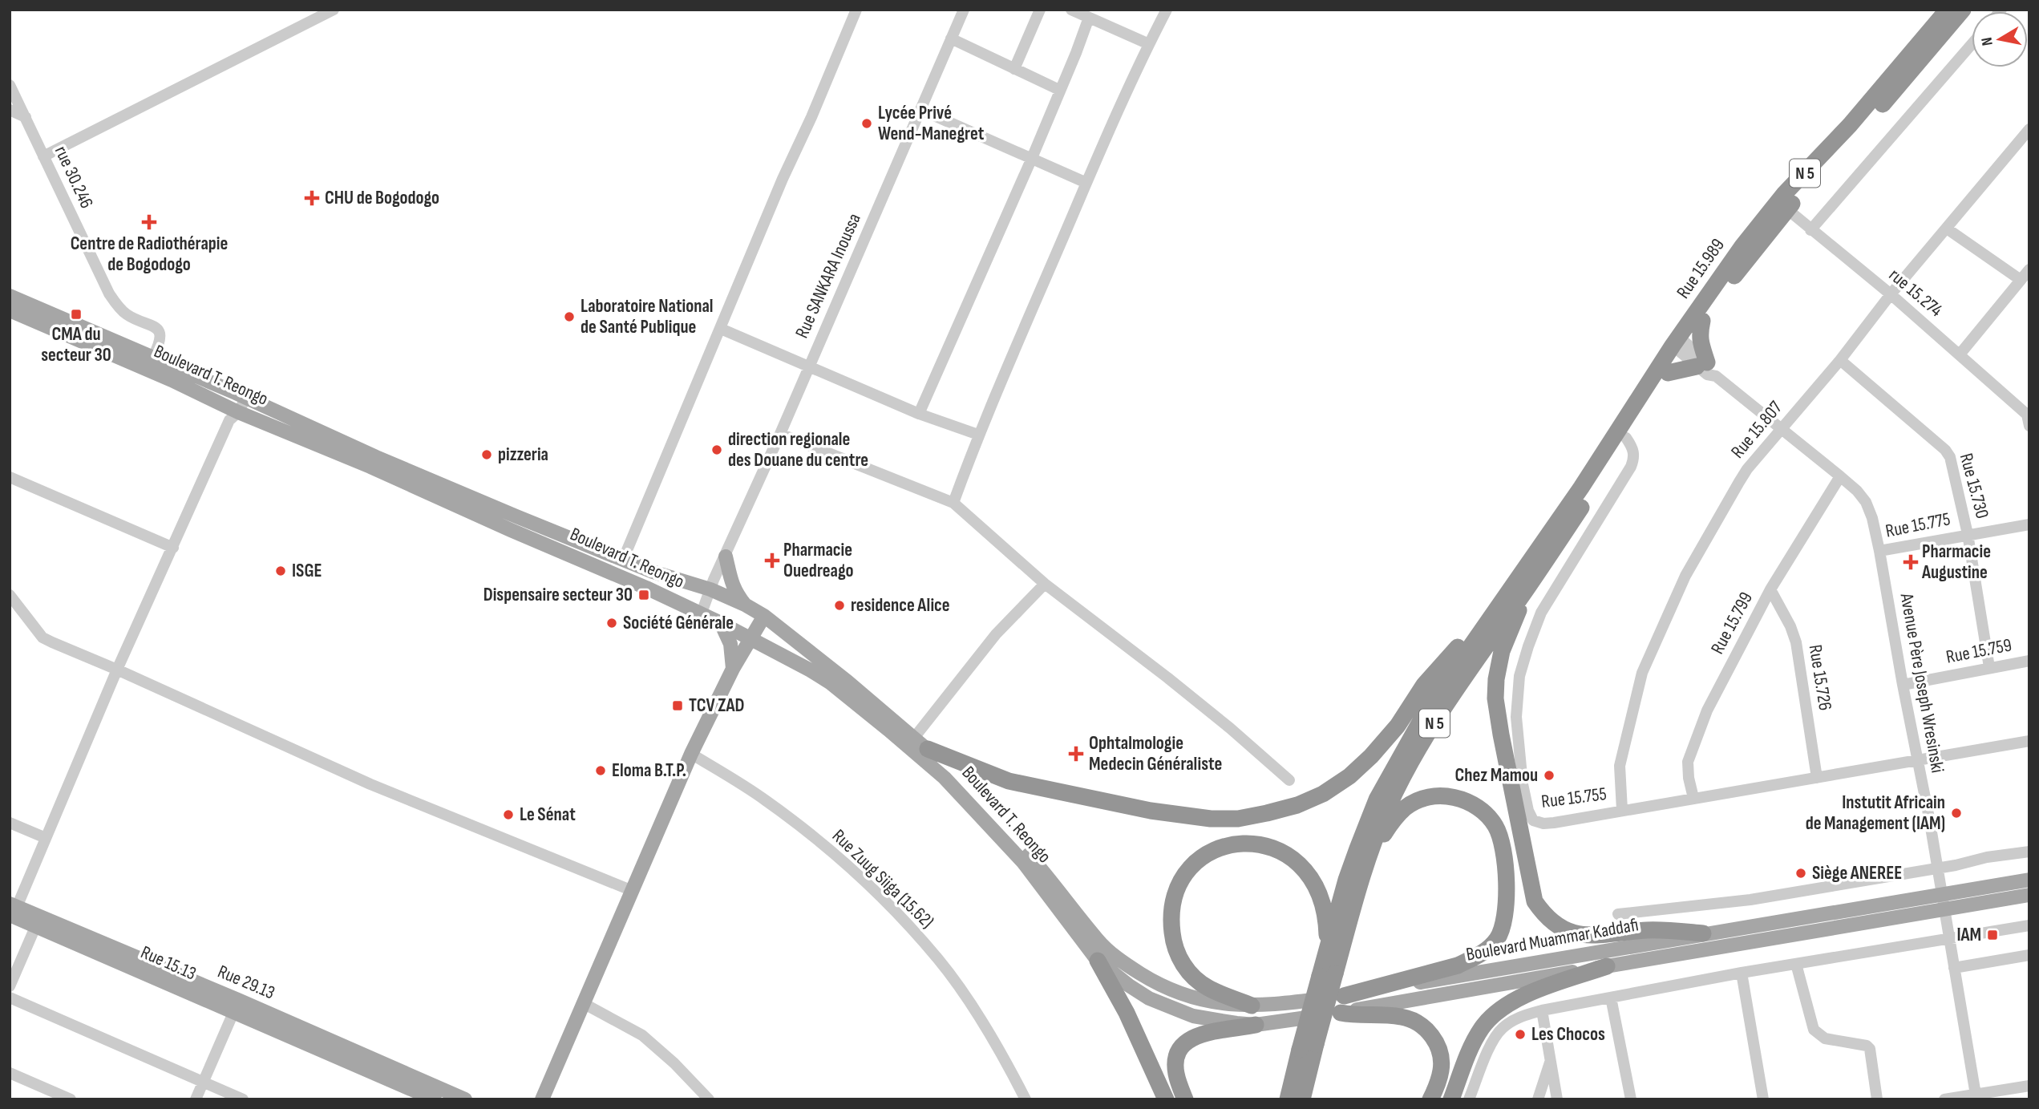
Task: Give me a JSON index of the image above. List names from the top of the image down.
{
  "streets": {
    "highway": ["N 5", "Rue 15.989"],
    "main road": [
      "Boulevard T. Reongo",
      "Boulevard Muammar Kaddafi",
      "Rue 15.13",
      "Rue 29.13"
    ],
    "street": [
      "rue 30.246",
      "Rue SANKARA Inoussa",
      "rue 15.274",
      "Rue 15.807",
      "Rue 15.730",
      "Rue 15.775",
      "Rue 15.799",
      "Rue 15.759",
      "Rue 15.726",
      "Avenue Père Joseph Wresinski",
      "Rue 15.755",
      "Rue Zuug Siiga (15.62)"
    ]
  },
  "crossings": [
    ["N 5", "Rue 15.989"],
    ["N 5", "rue 15.274"],
    ["N 5", "Avenue Père Joseph Wresinski"],
    ["N 5", "Rue 15.755"],
    ["rue 30.246", "Boulevard T. Reongo"],
    ["Rue 15.989", "rue 15.274"],
    ["Rue 15.989", "Avenue Père Joseph Wresinski"],
    ["Rue SANKARA Inoussa", "Boulevard T. Reongo"],
    ["rue 15.274", "Rue 15.807"],
    ["Boulevard T. Reongo", "Boulevard Muammar Kaddafi"],
    ["Rue 15.807", "Rue 15.730"],
    ["Rue 15.807", "Avenue Père Joseph Wresinski"],
    ["Rue 15.807", "Rue 15.755"],
    ["Rue 15.730", "Rue 15.775"],
    ["Rue 15.730", "Rue 15.759"],
    ["Rue 15.775", "Avenue Père Joseph Wresinski"],
    ["Rue 15.799", "Rue 15.726"],
    ["Rue 15.799", "Avenue Père Joseph Wresinski"],
    ["Rue 15.799", "Rue 15.755"],
    ["Rue 15.759", "Avenue Père Joseph Wresinski"],
    ["Rue 15.726", "Rue 15.755"],
    ["Avenue Père Joseph Wresinski", "Rue 15.755"],
    ["Avenue Père Joseph Wresinski", "Boulevard Muammar Kaddafi"],
    ["Rue 15.13", "Rue 29.13"]
  ],
  "places": {
    "other": [
      "Lycée Privé Wend-Manegret",
      "Laboratoire National de Santé Publique",
      "direction regionale des Douane du centre",
      "pizzeria",
      "ISGE",
      "residence Alice",
      "Société Générale",
      "Eloma B.T.P.",
      "Chez Mamou",
      "Instutit Africain de Management (IAM)",
      "Le Sénat",
      "Siège ANEREE",
      "Les Chocos"
    ],
    "health": [
      "CHU de Bogodogo",
      "Centre de Radiothérapie de Bogodogo",
      "Pharmacie Ouedreago",
      "Pharmacie Augustine",
      "Ophtalmologie Medecin Généraliste"
    ],
    "transit": [
      "CMA du secteur 30",
      "Dispensaire secteur 30",
      "TCV ZAD",
      "IAM"
    ]
  },
  "north": "left"
}
